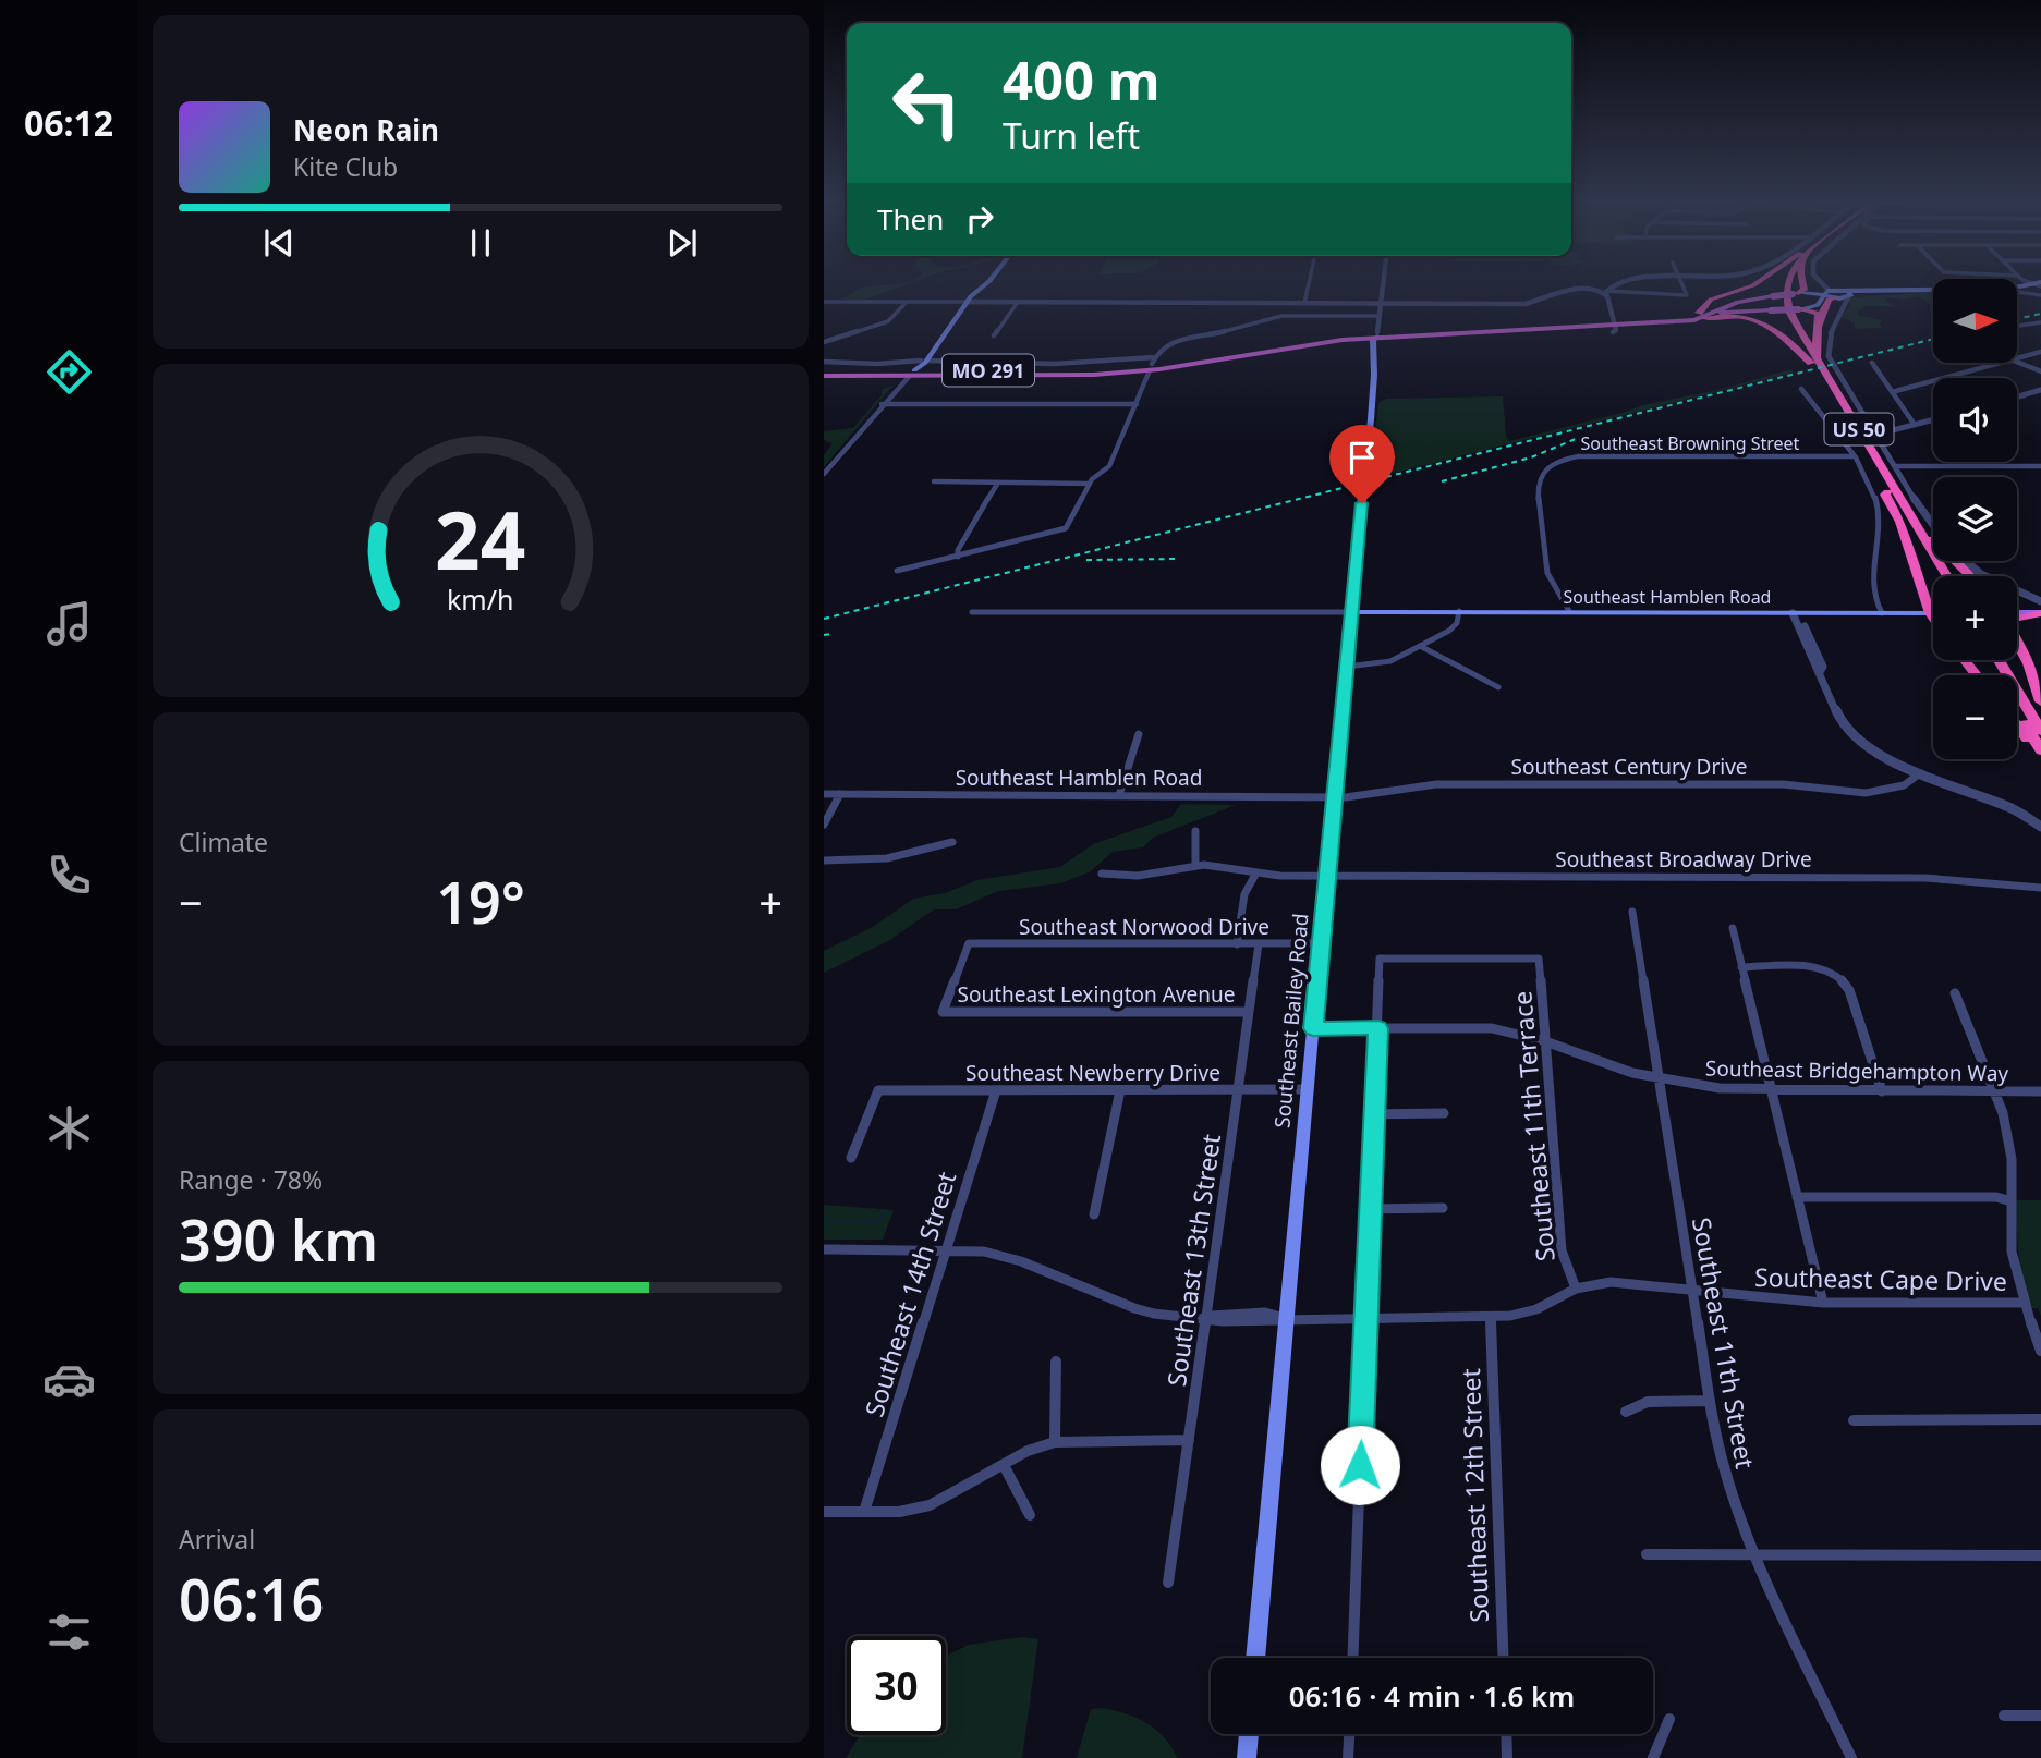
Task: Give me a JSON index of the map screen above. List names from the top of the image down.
{
  "streets": {
    "highway": ["MO 291", "US 50"],
    "main road": ["Southeast Hamblen Road", "Southeast Bailey Road"],
    "street": [
      "Southeast Browning Street",
      "Southeast Century Drive",
      "Southeast Broadway Drive",
      "Southeast Norwood Drive",
      "Southeast Lexington Avenue",
      "Southeast Bridgehampton Way",
      "Southeast Newberry Drive",
      "Southeast 11th Terrace",
      "Southeast 13th Street",
      "Southeast Cape Drive",
      "Southeast 14th Street",
      "Southeast 11th Street",
      "Southeast 12th Street"
    ]
  },
  "crossings": [
    ["MO 291", "Southeast Bailey Road"],
    ["Southeast Browning Street", "Southeast Hamblen Road"],
    ["Southeast Hamblen Road", "Southeast Century Drive"],
    ["Southeast Hamblen Road", "Southeast Bailey Road"],
    ["Southeast Century Drive", "Southeast Bailey Road"],
    ["Southeast Broadway Drive", "Southeast Bailey Road"],
    ["Southeast Norwood Drive", "Southeast Lexington Avenue"],
    ["Southeast Norwood Drive", "Southeast Bailey Road"],
    ["Southeast Norwood Drive", "Southeast 13th Street"],
    ["Southeast Lexington Avenue", "Southeast 13th Street"],
    ["Southeast Bailey Road", "Southeast Bridgehampton Way"],
    ["Southeast Bailey Road", "Southeast Newberry Drive"],
    ["Southeast Bailey Road", "Southeast Cape Drive"],
    ["Southeast Bridgehampton Way", "Southeast 11th Terrace"],
    ["Southeast Bridgehampton Way", "Southeast 11th Street"],
    ["Southeast Newberry Drive", "Southeast 13th Street"],
    ["Southeast Newberry Drive", "Southeast 14th Street"],
    ["Southeast 11th Terrace", "Southeast Cape Drive"],
    ["Southeast 13th Street", "Southeast Cape Drive"],
    ["Southeast Cape Drive", "Southeast 14th Street"],
    ["Southeast Cape Drive", "Southeast 11th Street"],
    ["Southeast Cape Drive", "Southeast 12th Street"]
  ],
  "north": "right",
  "page": {
    "tabs": "06:12",
    "turn": ["400 m", "Turn left"],
    "song": ["Neon Rain", "Kite Club"],
    "then": "Then",
    "map_buttons": ["+", "−"],
    "tile": [
      "Climate",
      ["Range · 78%", "390 km"],
      ["Arrival", "06:16"]
    ],
    "heat": ["−", "19°", "+"],
    "limit": "30",
    "trip": "06:16 · 4 min · 1.6 km",
    "gauge": ["24", "km/h"]
  }
}
